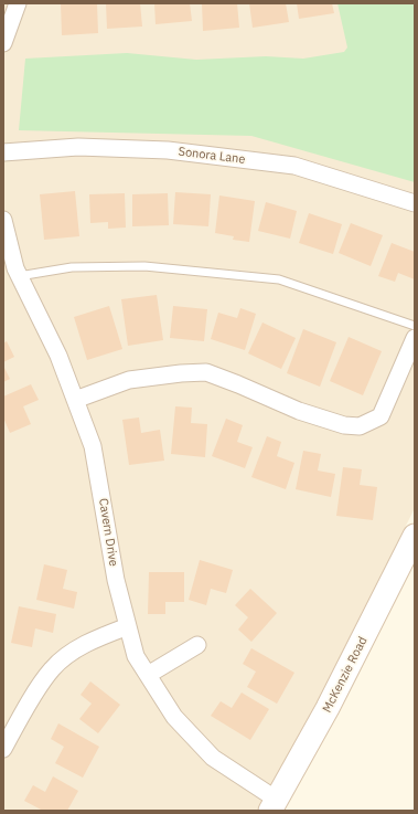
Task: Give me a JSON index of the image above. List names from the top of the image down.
{
  "streets": {
    "street": ["Sonora Lane", "Cavern Drive", "McKenzie Road"]
  },
  "crossings": [
    ["Cavern Drive", "McKenzie Road"]
  ]
}
